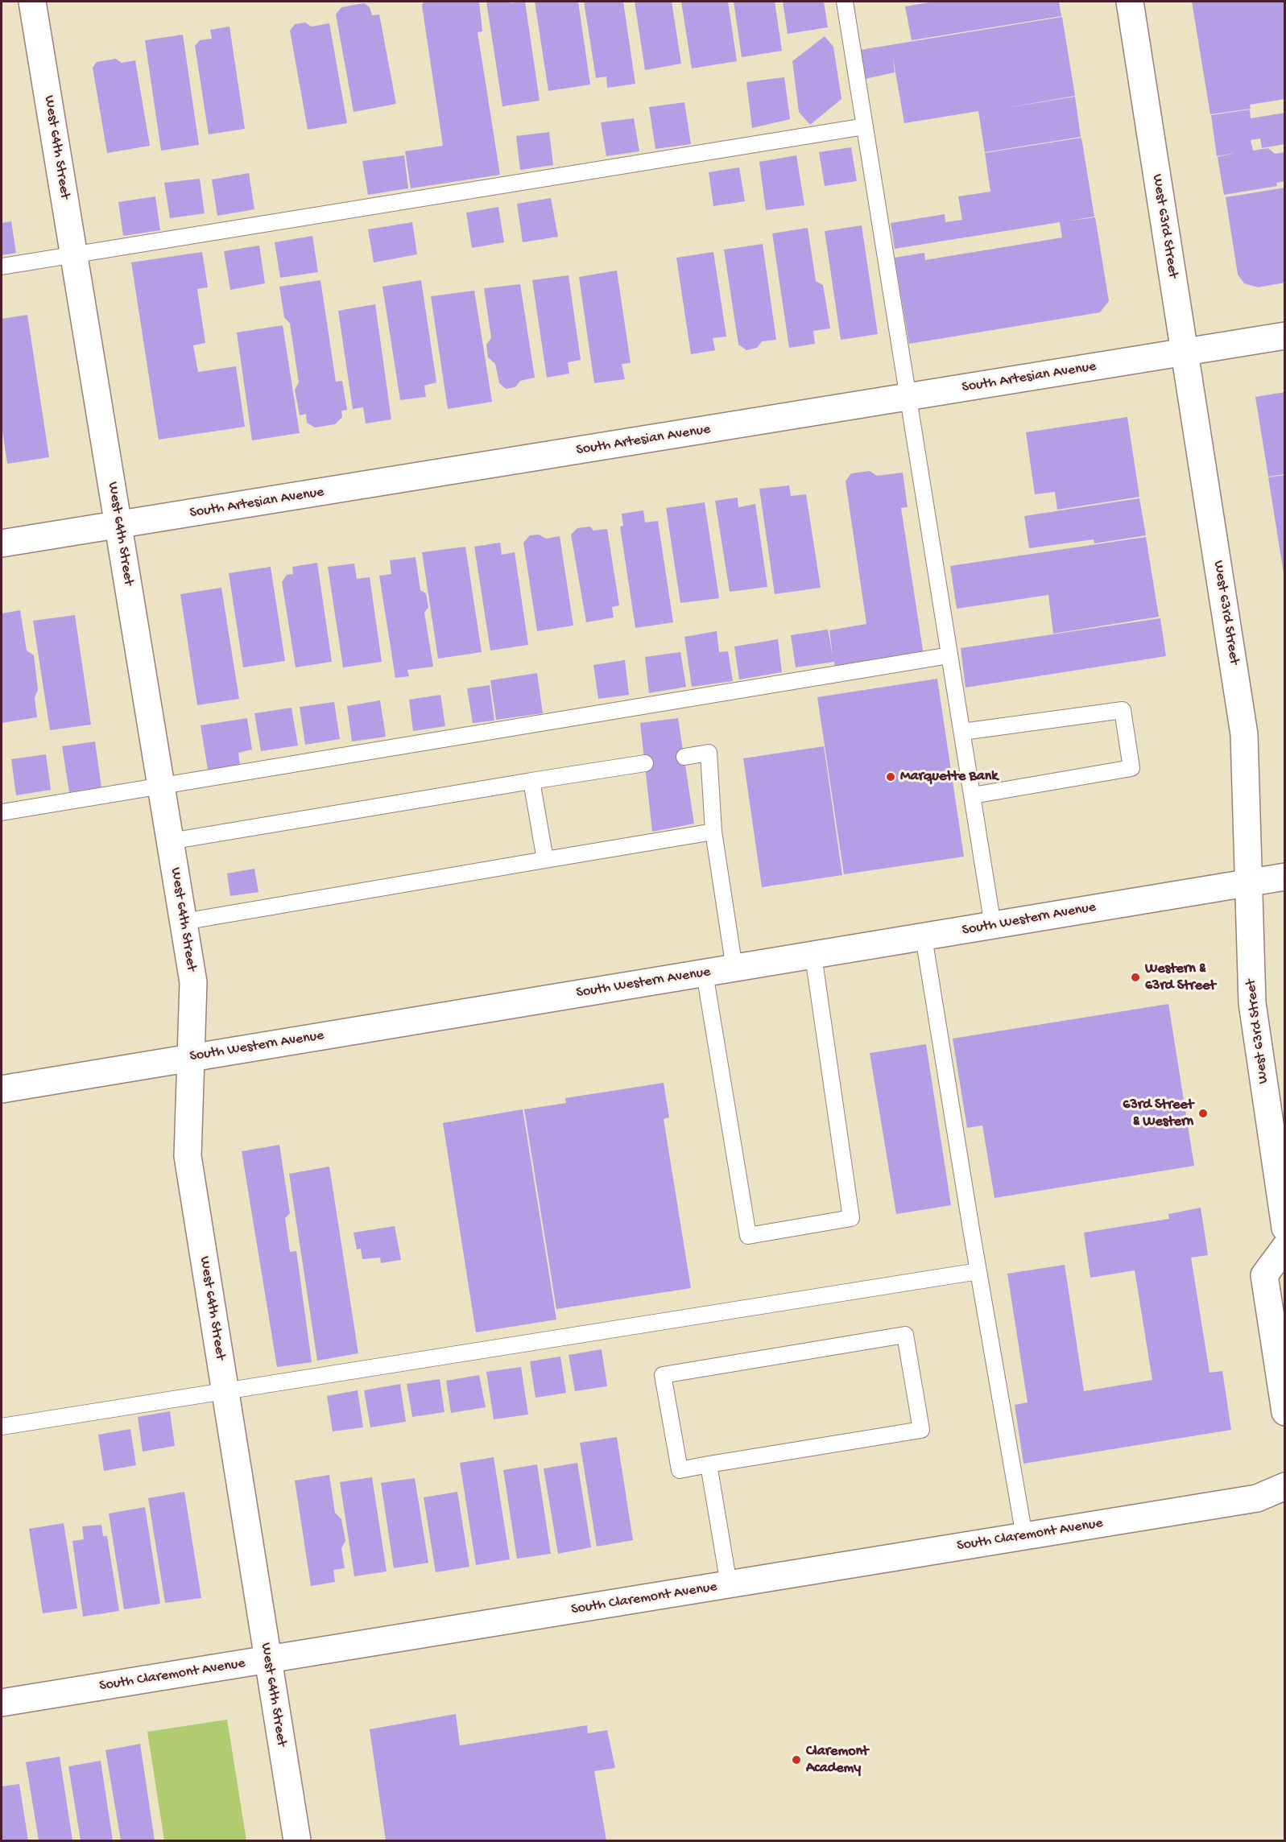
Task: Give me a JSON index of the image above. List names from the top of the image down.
{
  "streets": {
    "street": [
      "West 64th Street",
      "West 63rd Street",
      "South Artesian Avenue",
      "South Western Avenue",
      "South Claremont Avenue"
    ]
  },
  "crossings": [
    ["West 64th Street", "South Artesian Avenue"],
    ["West 64th Street", "South Western Avenue"],
    ["West 64th Street", "South Claremont Avenue"],
    ["West 63rd Street", "South Artesian Avenue"],
    ["West 63rd Street", "South Western Avenue"]
  ],
  "places": [
    "Marquette Bank",
    "Western & 63rd Street",
    "63rd Street & Western",
    "Claremont Academy"
  ]
}
